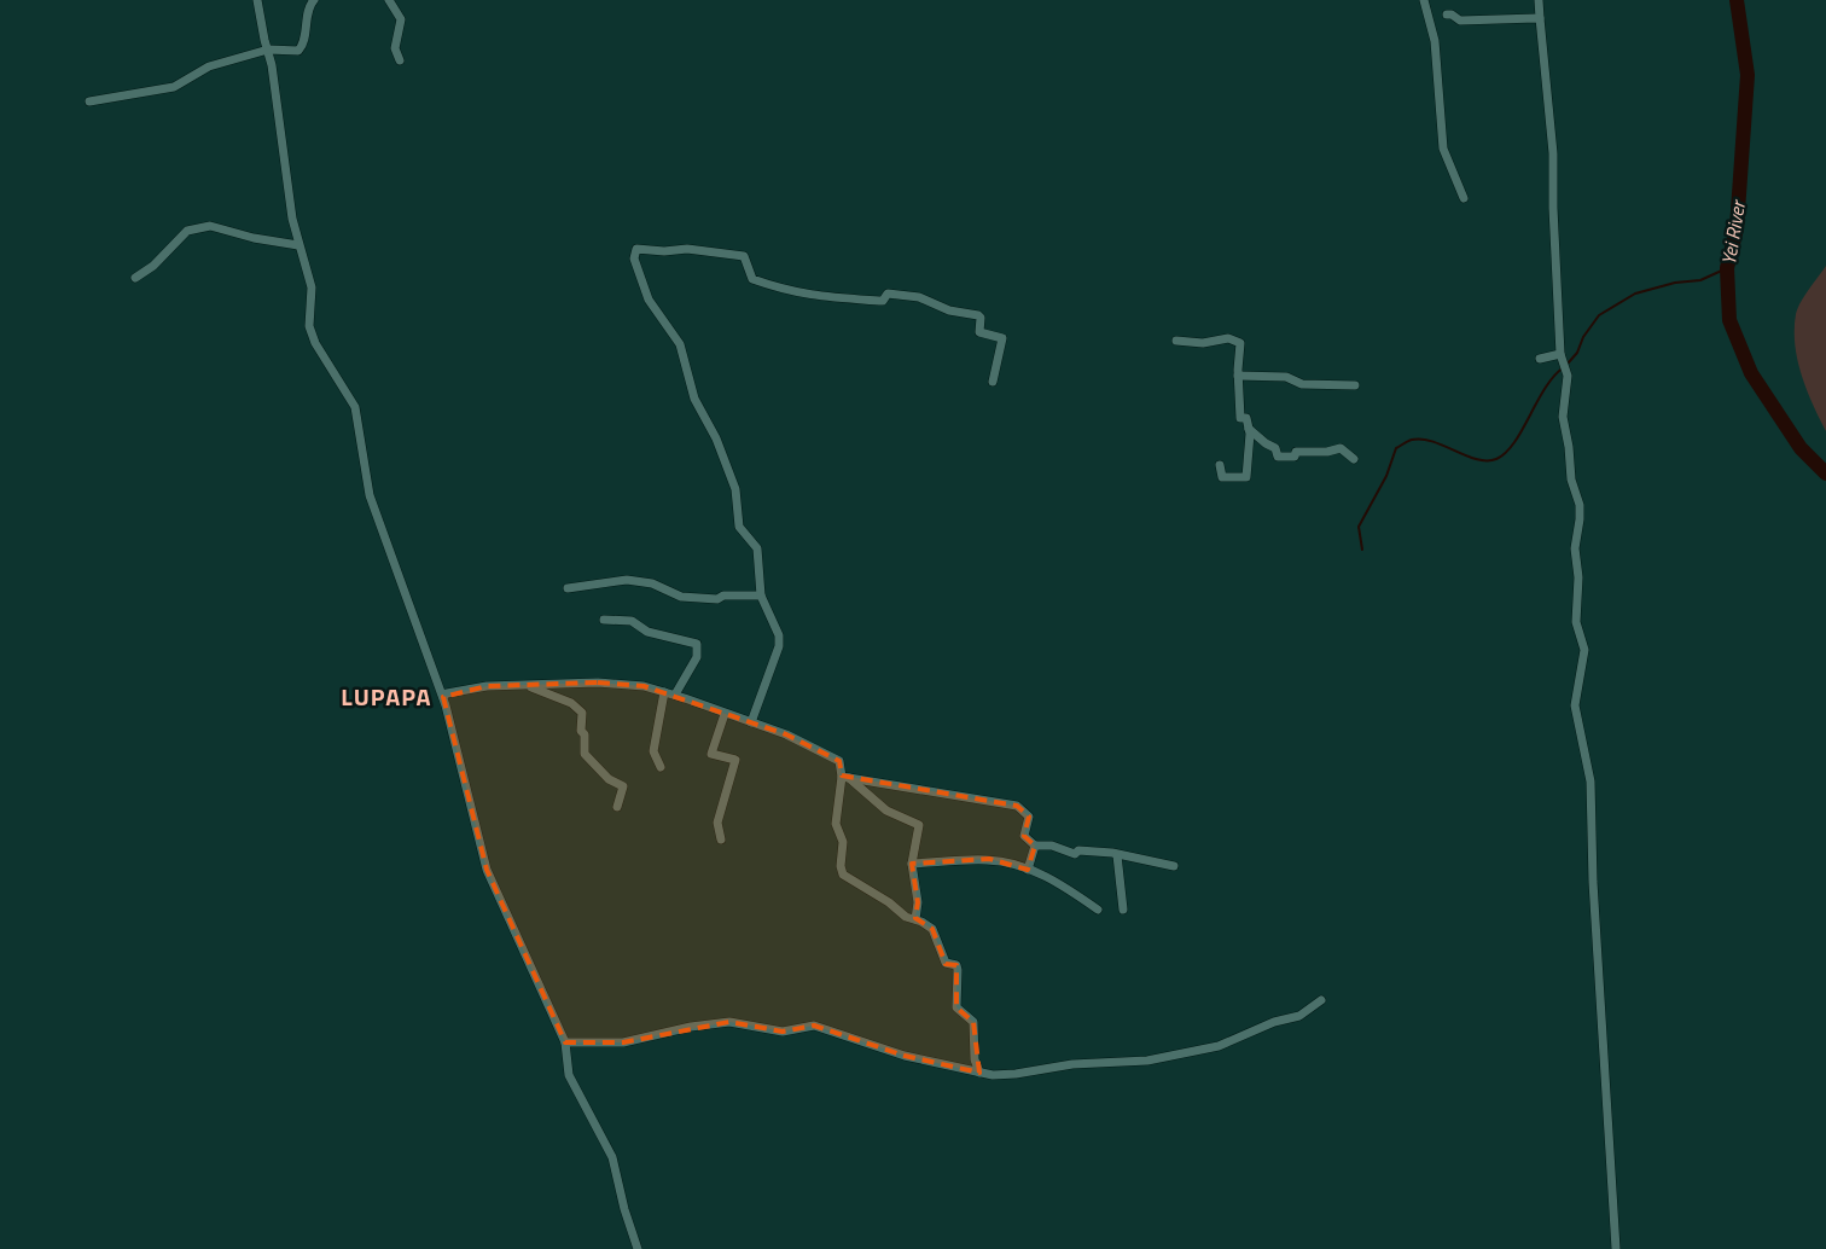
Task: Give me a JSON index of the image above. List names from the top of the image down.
{
  "districts": ["LUPAPA"],
  "water": ["Yei River"]
}
